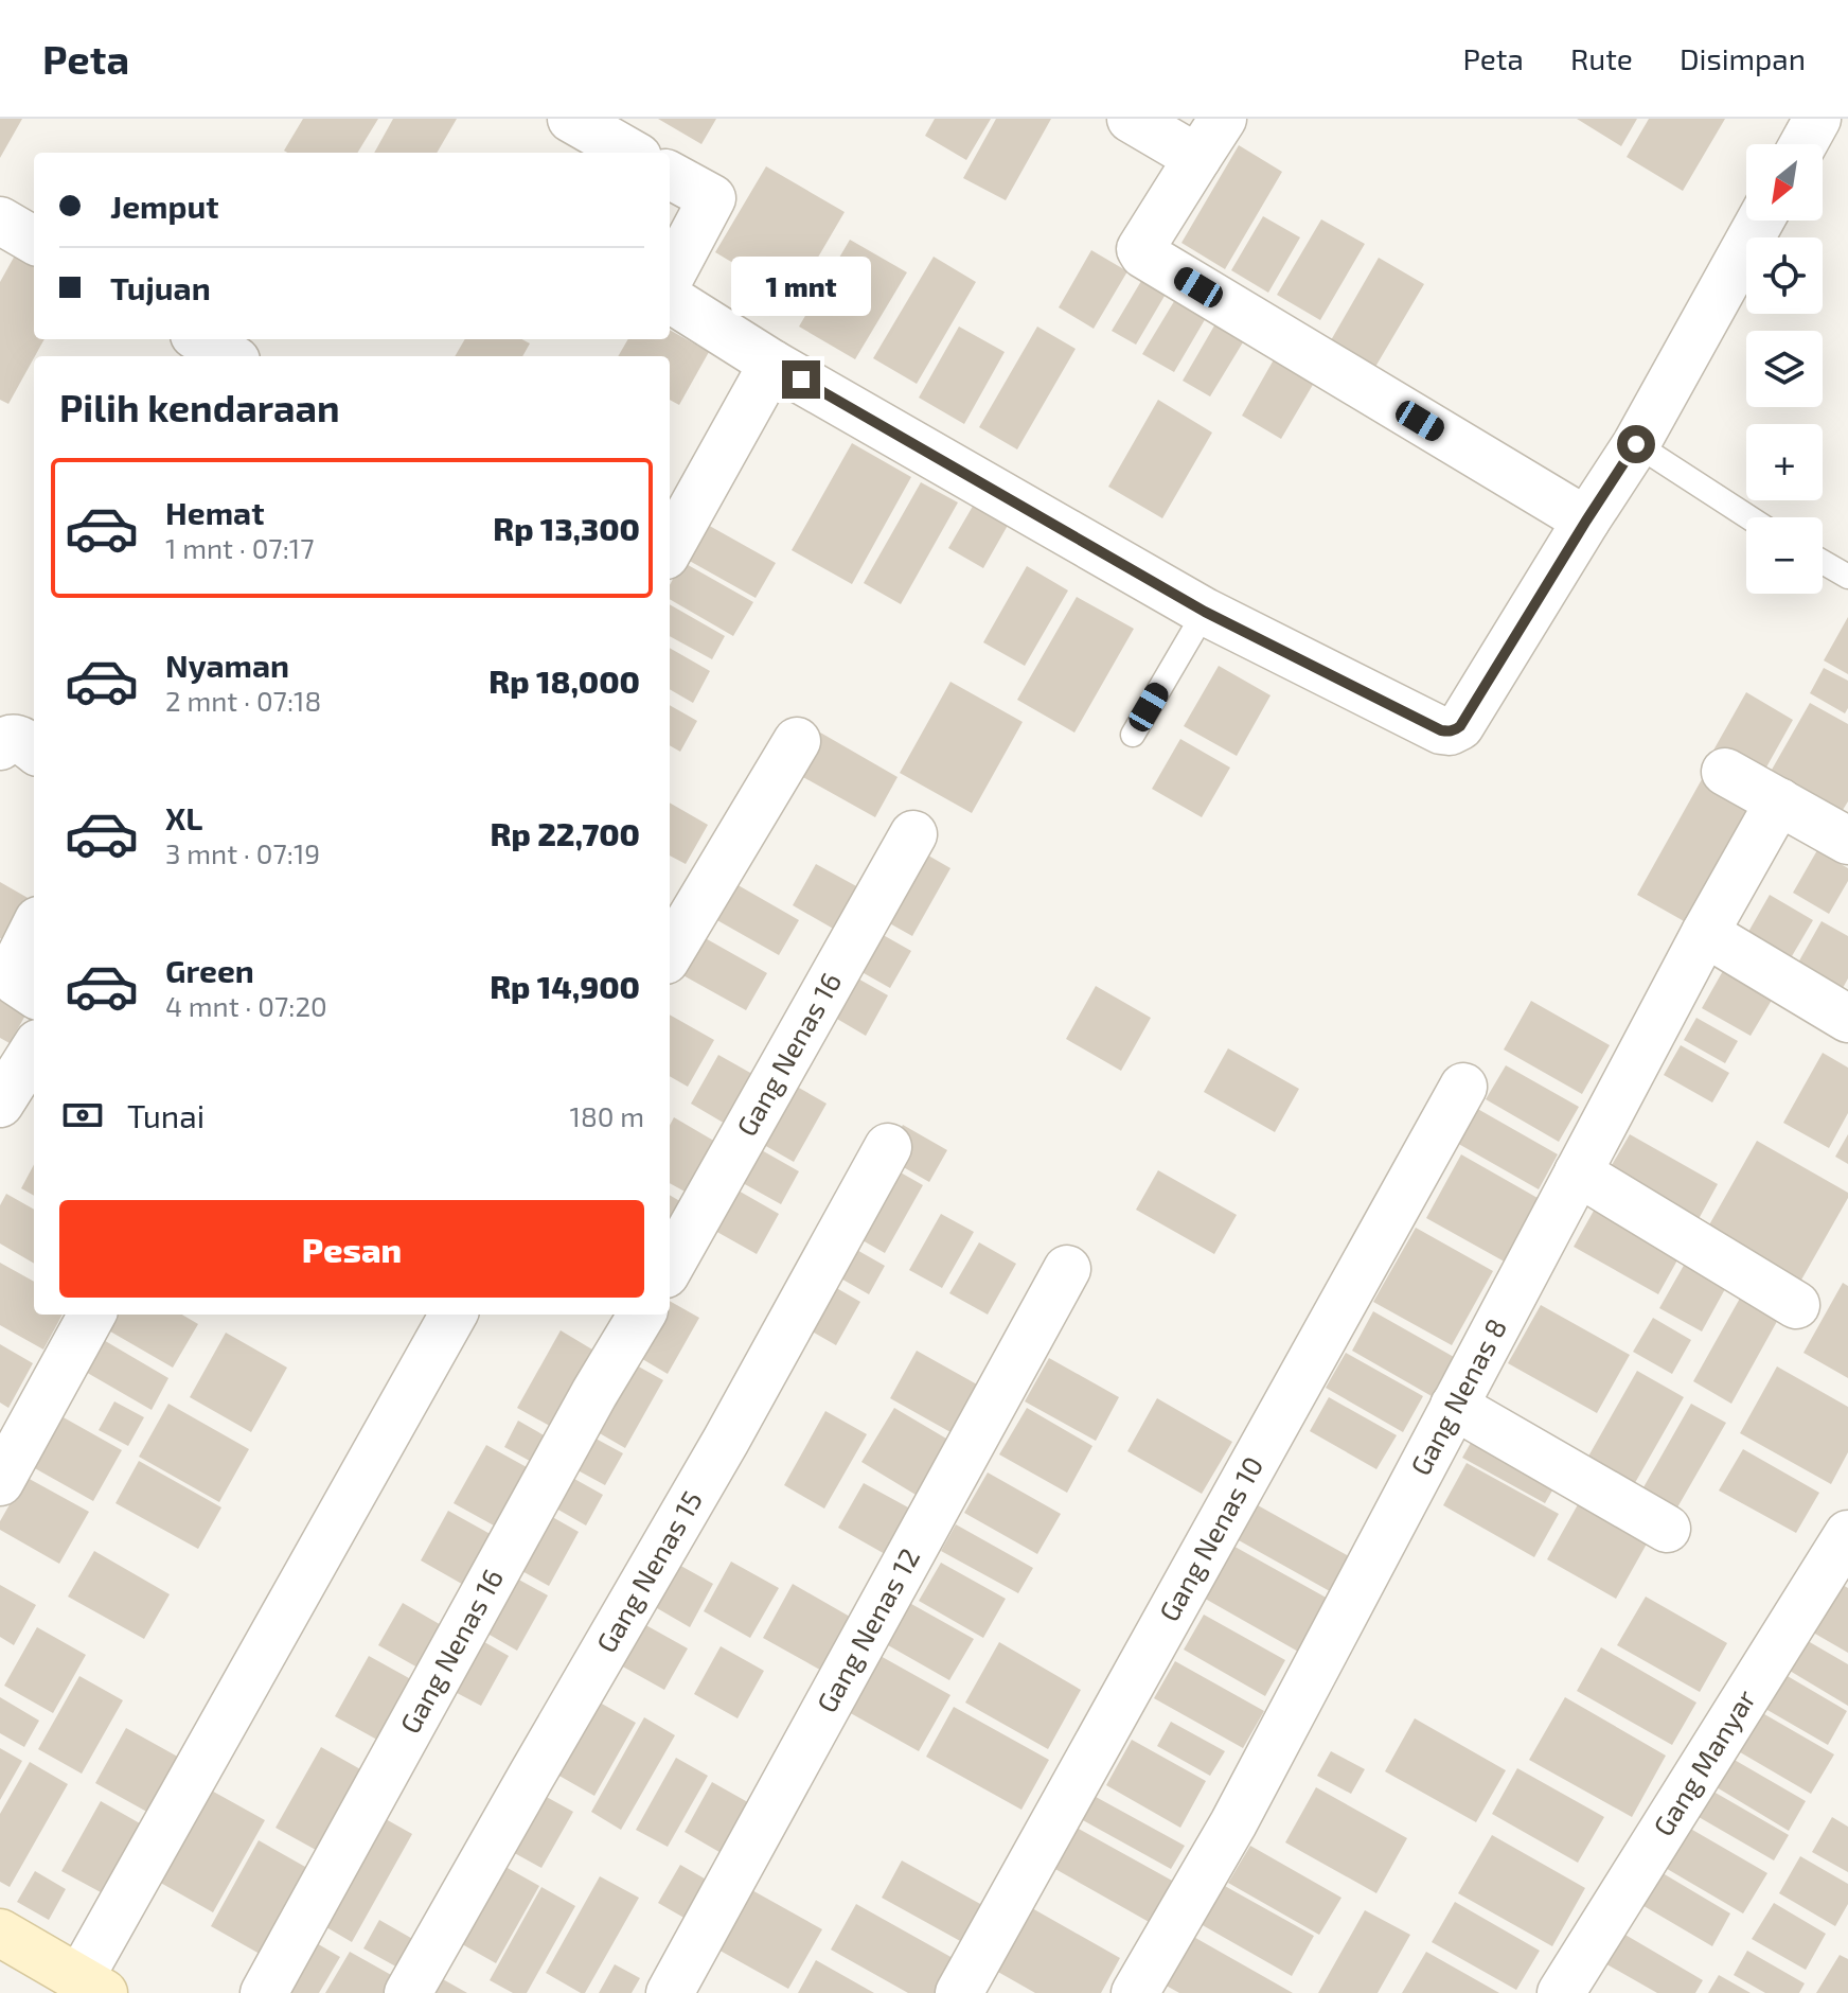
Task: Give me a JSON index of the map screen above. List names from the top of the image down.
{
  "streets": {
    "street": [
      "Gang Nenas 16",
      "Gang Nenas 8",
      "Gang Nenas 10",
      "Gang Nenas 15",
      "Gang Nenas 12",
      "Gang Manyar"
    ]
  },
  "north": "bottom left",
  "page": {
    "header": "Peta",
    "nav": ["Peta", "Rute", "Disimpan"],
    "map_buttons": ["+", "−"],
    "banner": ["Jemput", "Tujuan"],
    "bubble": "1 mnt",
    "heading": "Pilih kendaraan",
    "list": [
      {
        "name": "Hemat",
        "note": "1 mnt · 07:17",
        "value": "Rp 13,300"
      },
      {
        "name": "Nyaman",
        "note": "2 mnt · 07:18",
        "value": "Rp 18,000"
      },
      {
        "name": "XL",
        "note": "3 mnt · 07:19",
        "value": "Rp 22,700"
      },
      {
        "name": "Green",
        "note": "4 mnt · 07:20",
        "value": "Rp 14,900"
      }
    ],
    "pay": ["Tunai", "180 m"],
    "buttons": "Pesan"
  }
}
